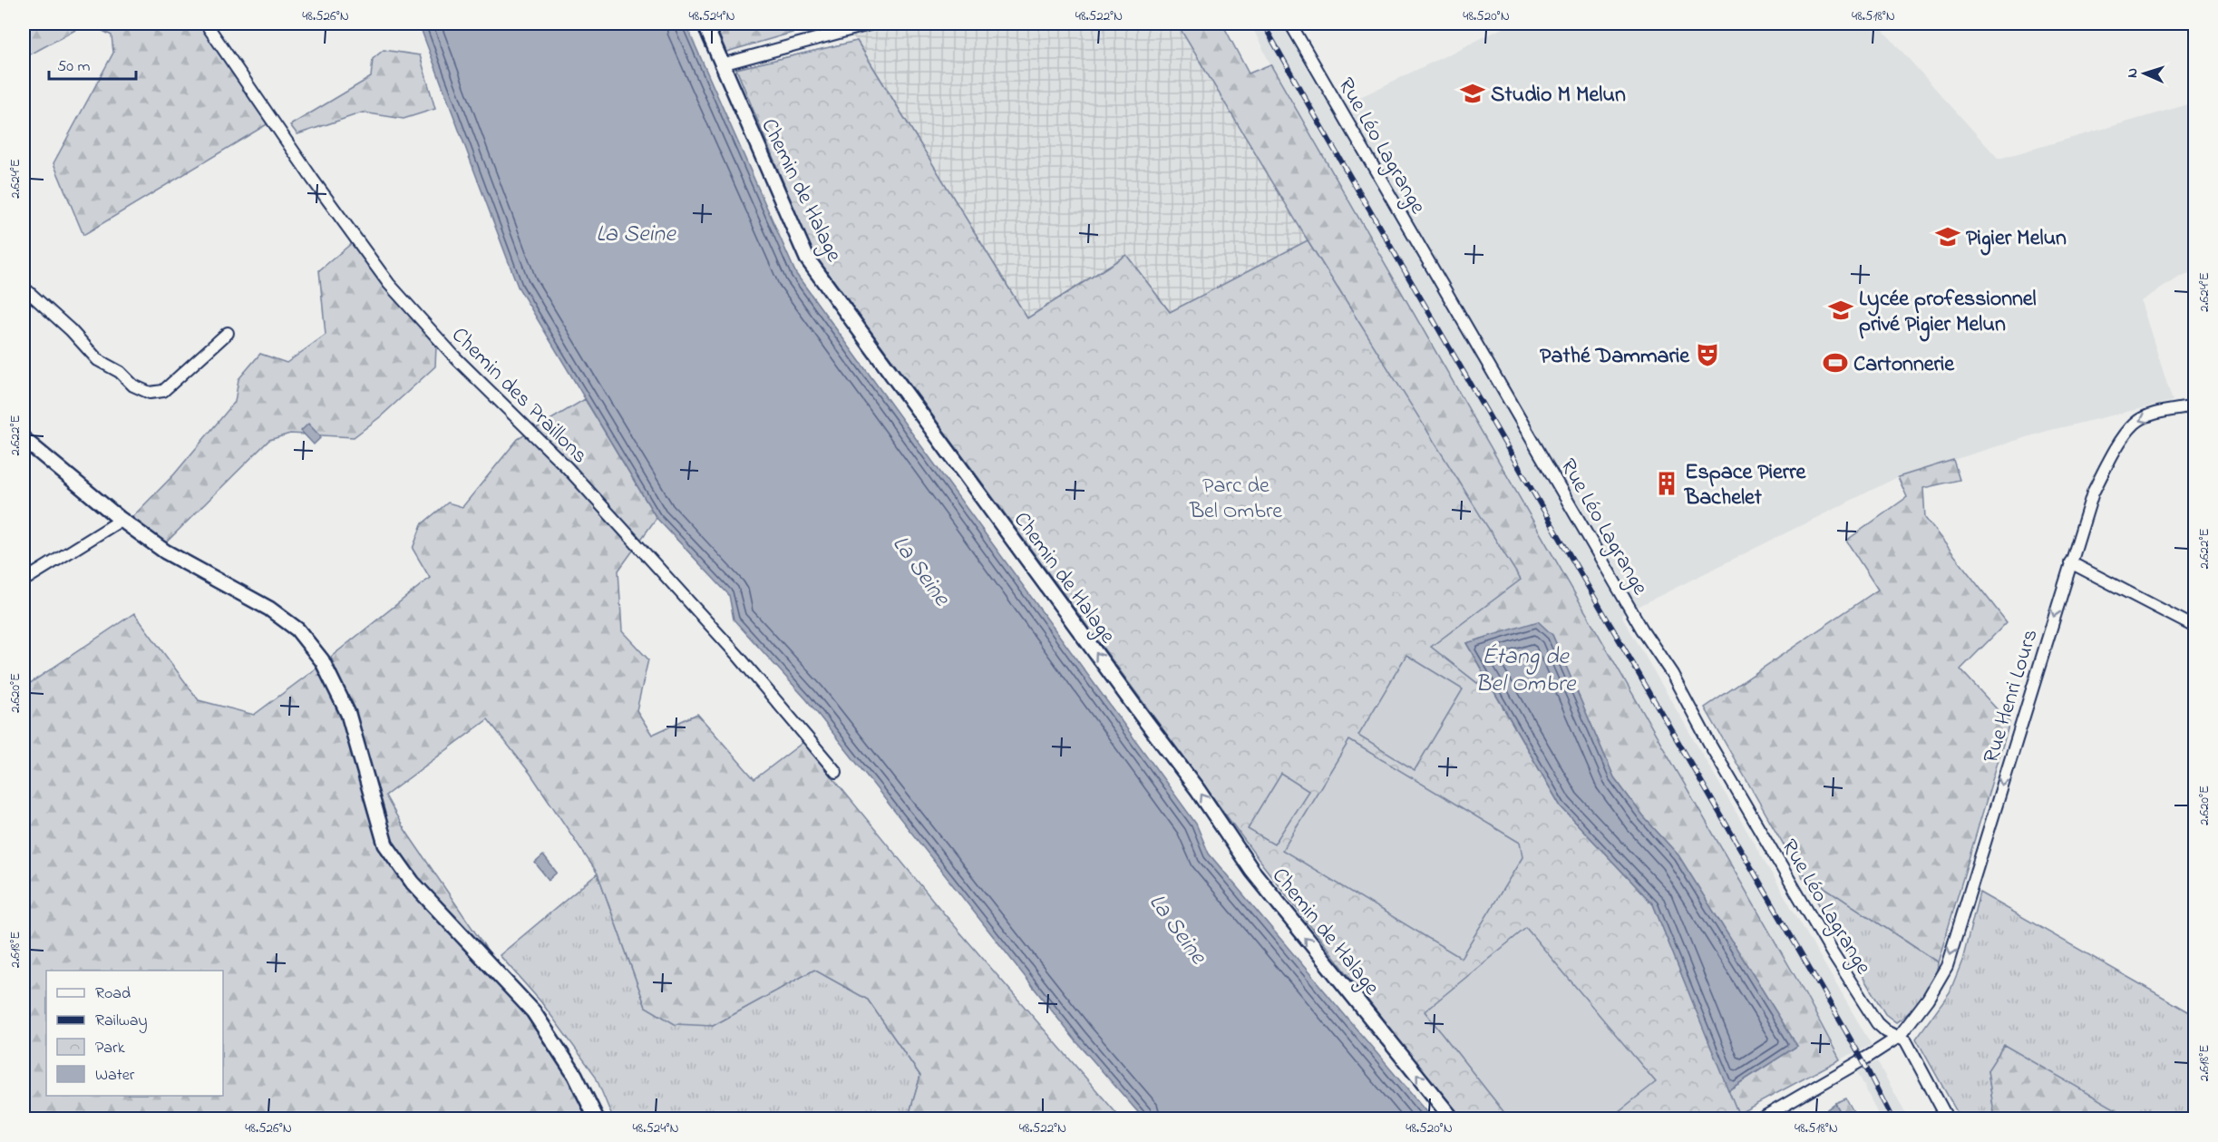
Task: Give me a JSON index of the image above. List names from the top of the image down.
{
  "streets": {
    "street": [
      "Rue Léo Lagrange",
      "Chemin de Halage",
      "Chemin des Praillons",
      "Rue Henri Lours"
    ]
  },
  "crossings": [
    ["Rue Léo Lagrange", "Rue Henri Lours"]
  ],
  "one_way": ["Chemin de Halage", "Rue Henri Lours"],
  "water": ["La Seine", "Étang de Bel Ombre"],
  "parks": ["Parc de Bel Ombre"],
  "places": {
    "school or university": ["Studio M Melun", "Pigier Melun", "Lycée professionnel privé Pigier Melun"],
    "theatre": ["Pathé Dammarie"],
    "sports": ["Cartonnerie"],
    "building": ["Espace Pierre Bachelet"]
  },
  "legend": [
    "Road",
    "Railway",
    "Park",
    "Water"
  ],
  "scale_bar": "50 m",
  "north": "left",
  "coordinates": [
    "48.526°N",
    "48.524°N",
    "48.522°N",
    "48.520°N",
    "48.518°N",
    "2.624°E",
    "2.622°E",
    "2.620°E",
    "2.618°E"
  ]
}
